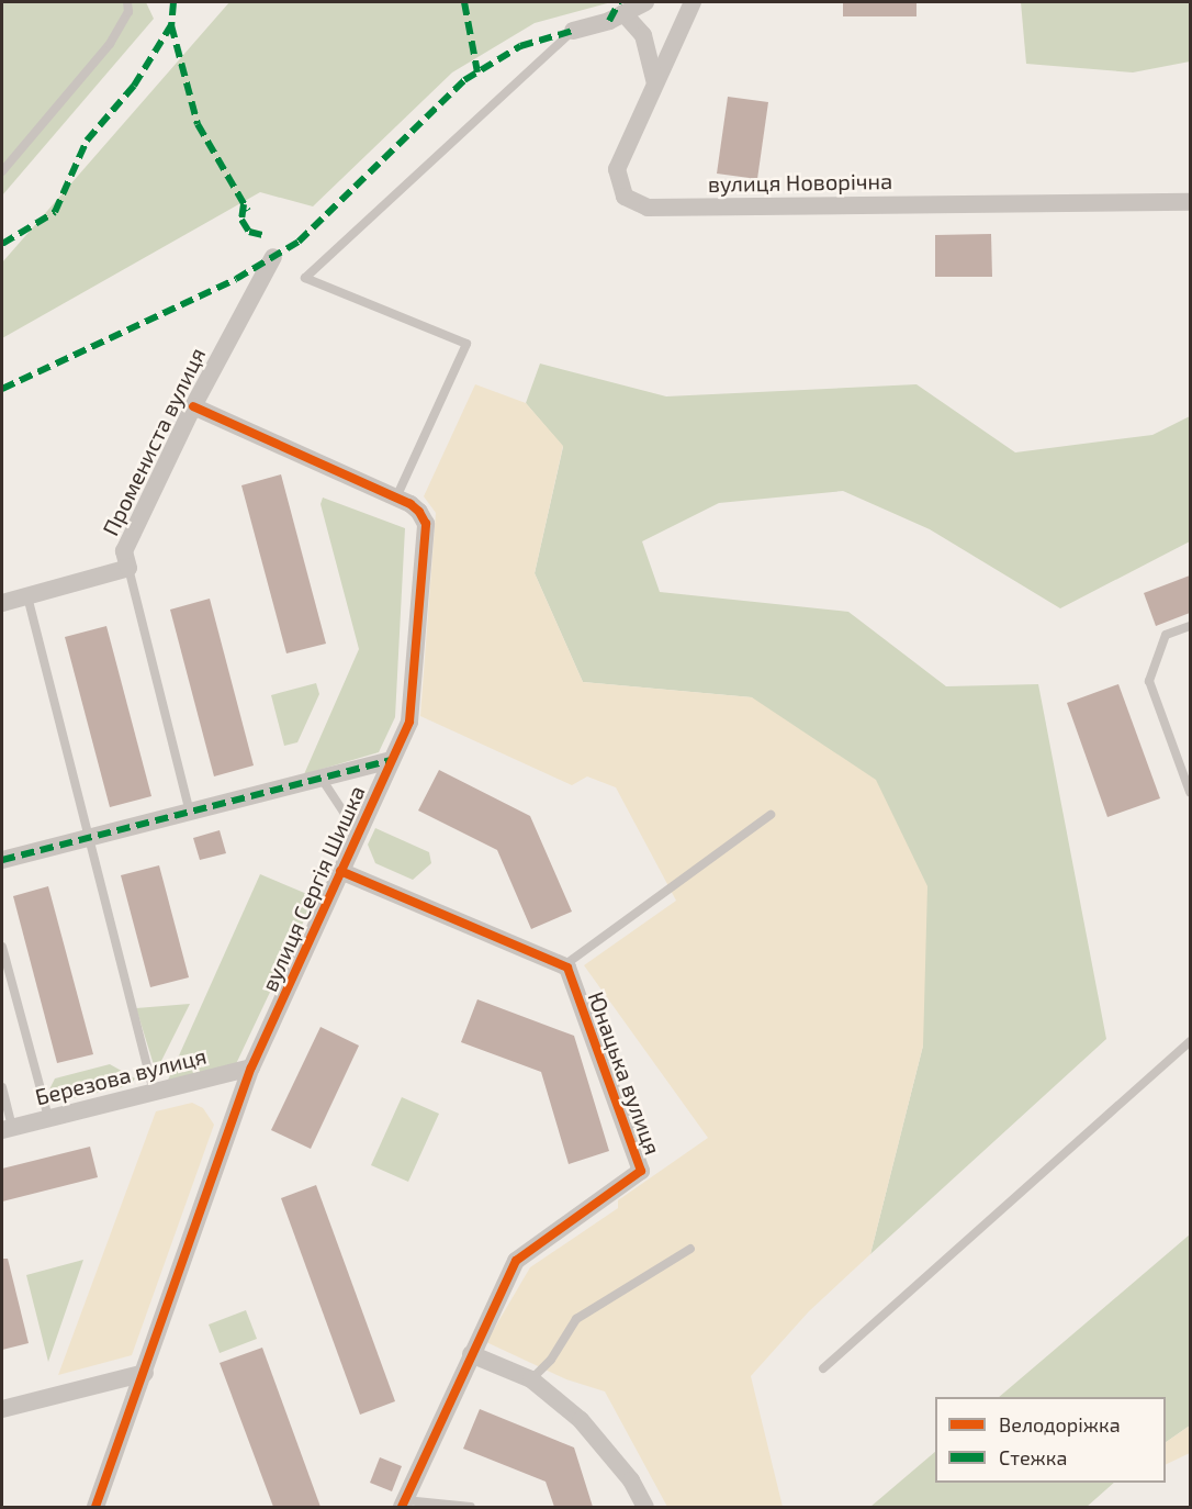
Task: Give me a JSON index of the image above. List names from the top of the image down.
{
  "streets": {
    "street": [
      "вулиця Новорічна",
      "Промениста вулиця",
      "вулиця Сергія Шишка",
      "Юнацька вулиця",
      "Березова вулиця"
    ]
  },
  "crossings": [
    ["Промениста вулиця", "вулиця Сергія Шишка"],
    ["вулиця Сергія Шишка", "Березова вулиця"]
  ],
  "legend": ["Велодоріжка", "Стежка"]
}
